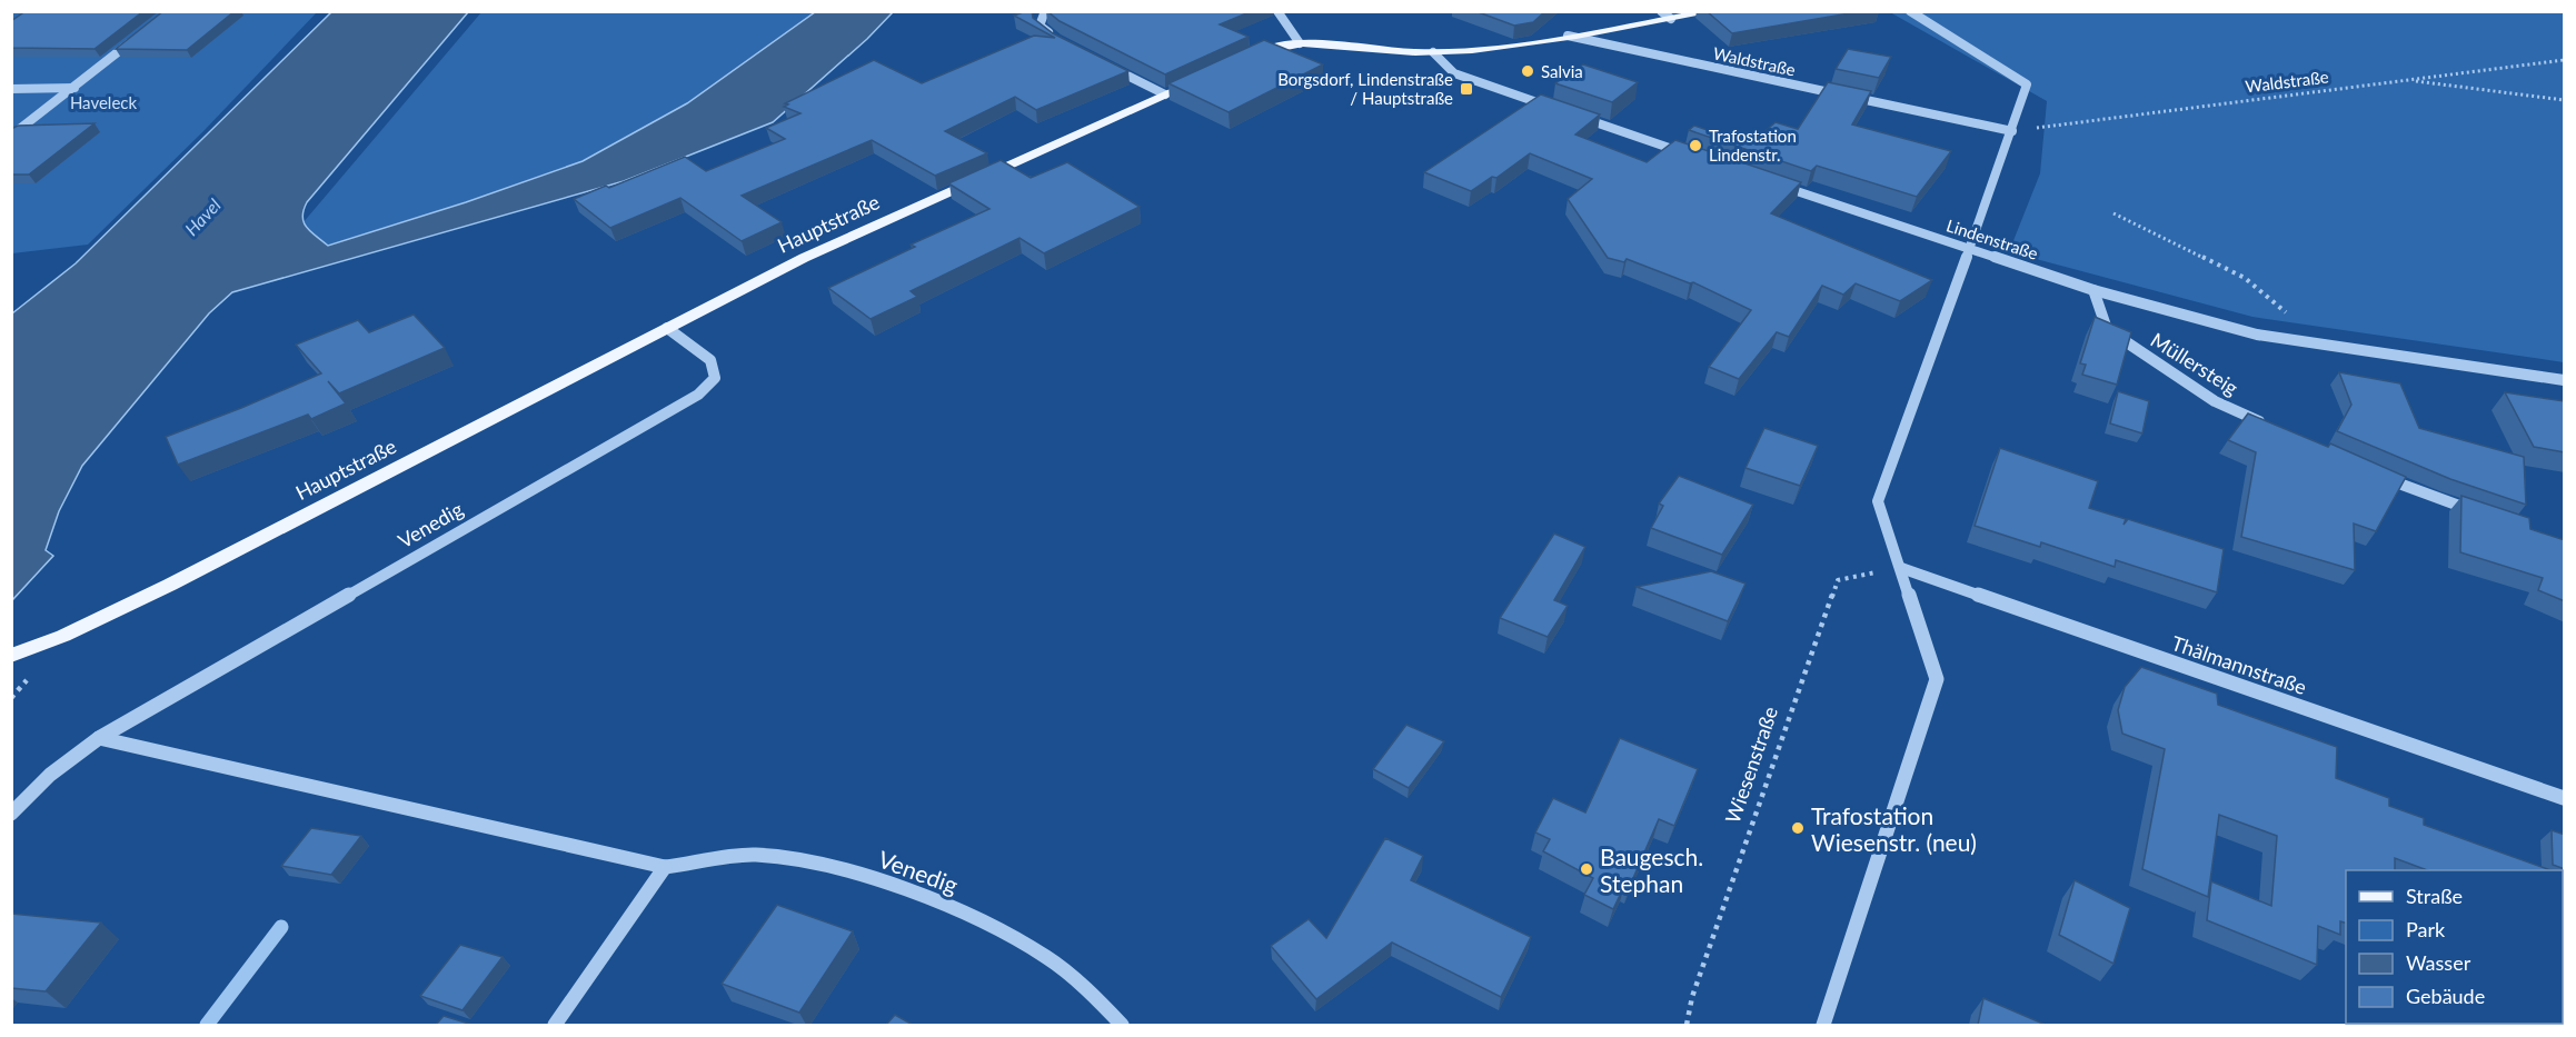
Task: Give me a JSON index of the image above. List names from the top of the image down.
{
  "streets": {
    "main road": ["Hauptstraße"],
    "street": [
      "Waldstraße",
      "Lindenstraße",
      "Müllersteig",
      "Venedig",
      "Thälmannstraße"
    ],
    "path": ["Wiesenstraße"]
  },
  "crossings": [
    ["Hauptstraße", "Venedig"],
    ["Lindenstraße", "Müllersteig"],
    ["Thälmannstraße", "Wiesenstraße"]
  ],
  "water": ["Havel"],
  "parks": ["Haveleck"],
  "places": {
    "other": [
      "Salvia",
      "Trafostation Lindenstr.",
      "Trafostation Wiesenstr. (neu)",
      "Baugesch. Stephan"
    ],
    "transit": ["Borgsdorf, Lindenstraße / Hauptstraße"]
  },
  "legend": [
    "Straße",
    "Park",
    "Wasser",
    "Gebäude"
  ]
}
